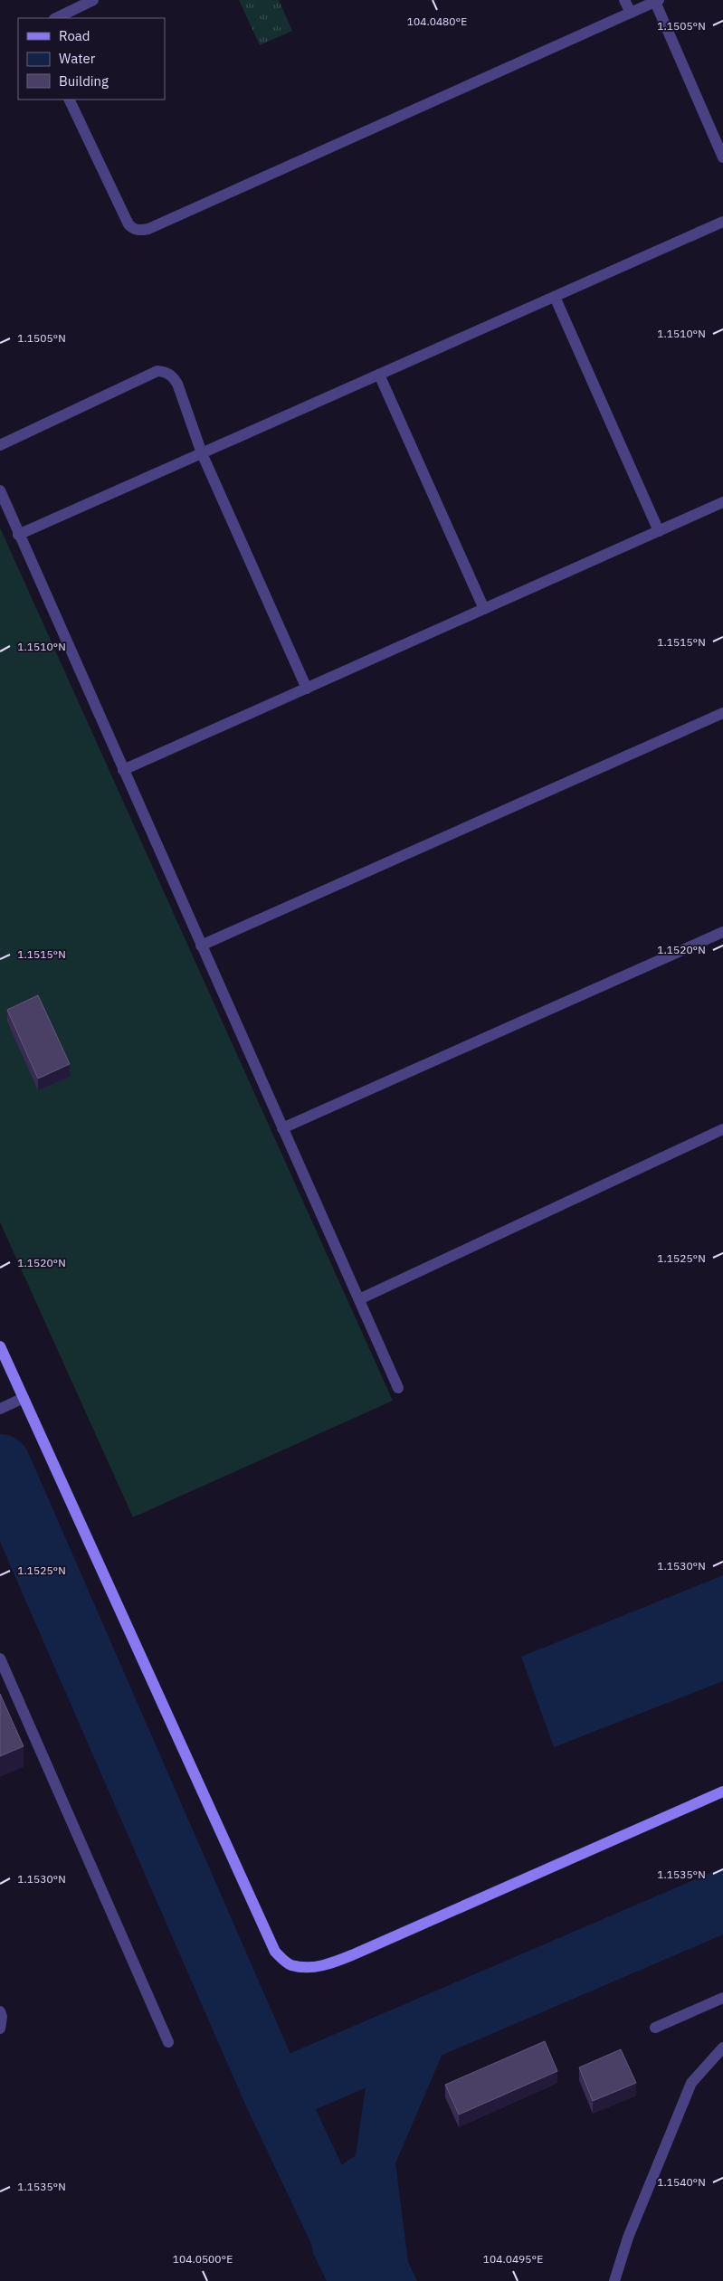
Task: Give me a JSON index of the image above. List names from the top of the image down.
{
  "legend": ["Road", "Water", "Building"],
  "coordinates": [
    "104.0480°E",
    "1.1505°N",
    "1.1510°N",
    "1.1515°N",
    "1.1520°N",
    "1.1525°N",
    "1.1530°N",
    "1.1535°N",
    "1.1540°N",
    "104.0500°E",
    "104.0495°E"
  ]
}
